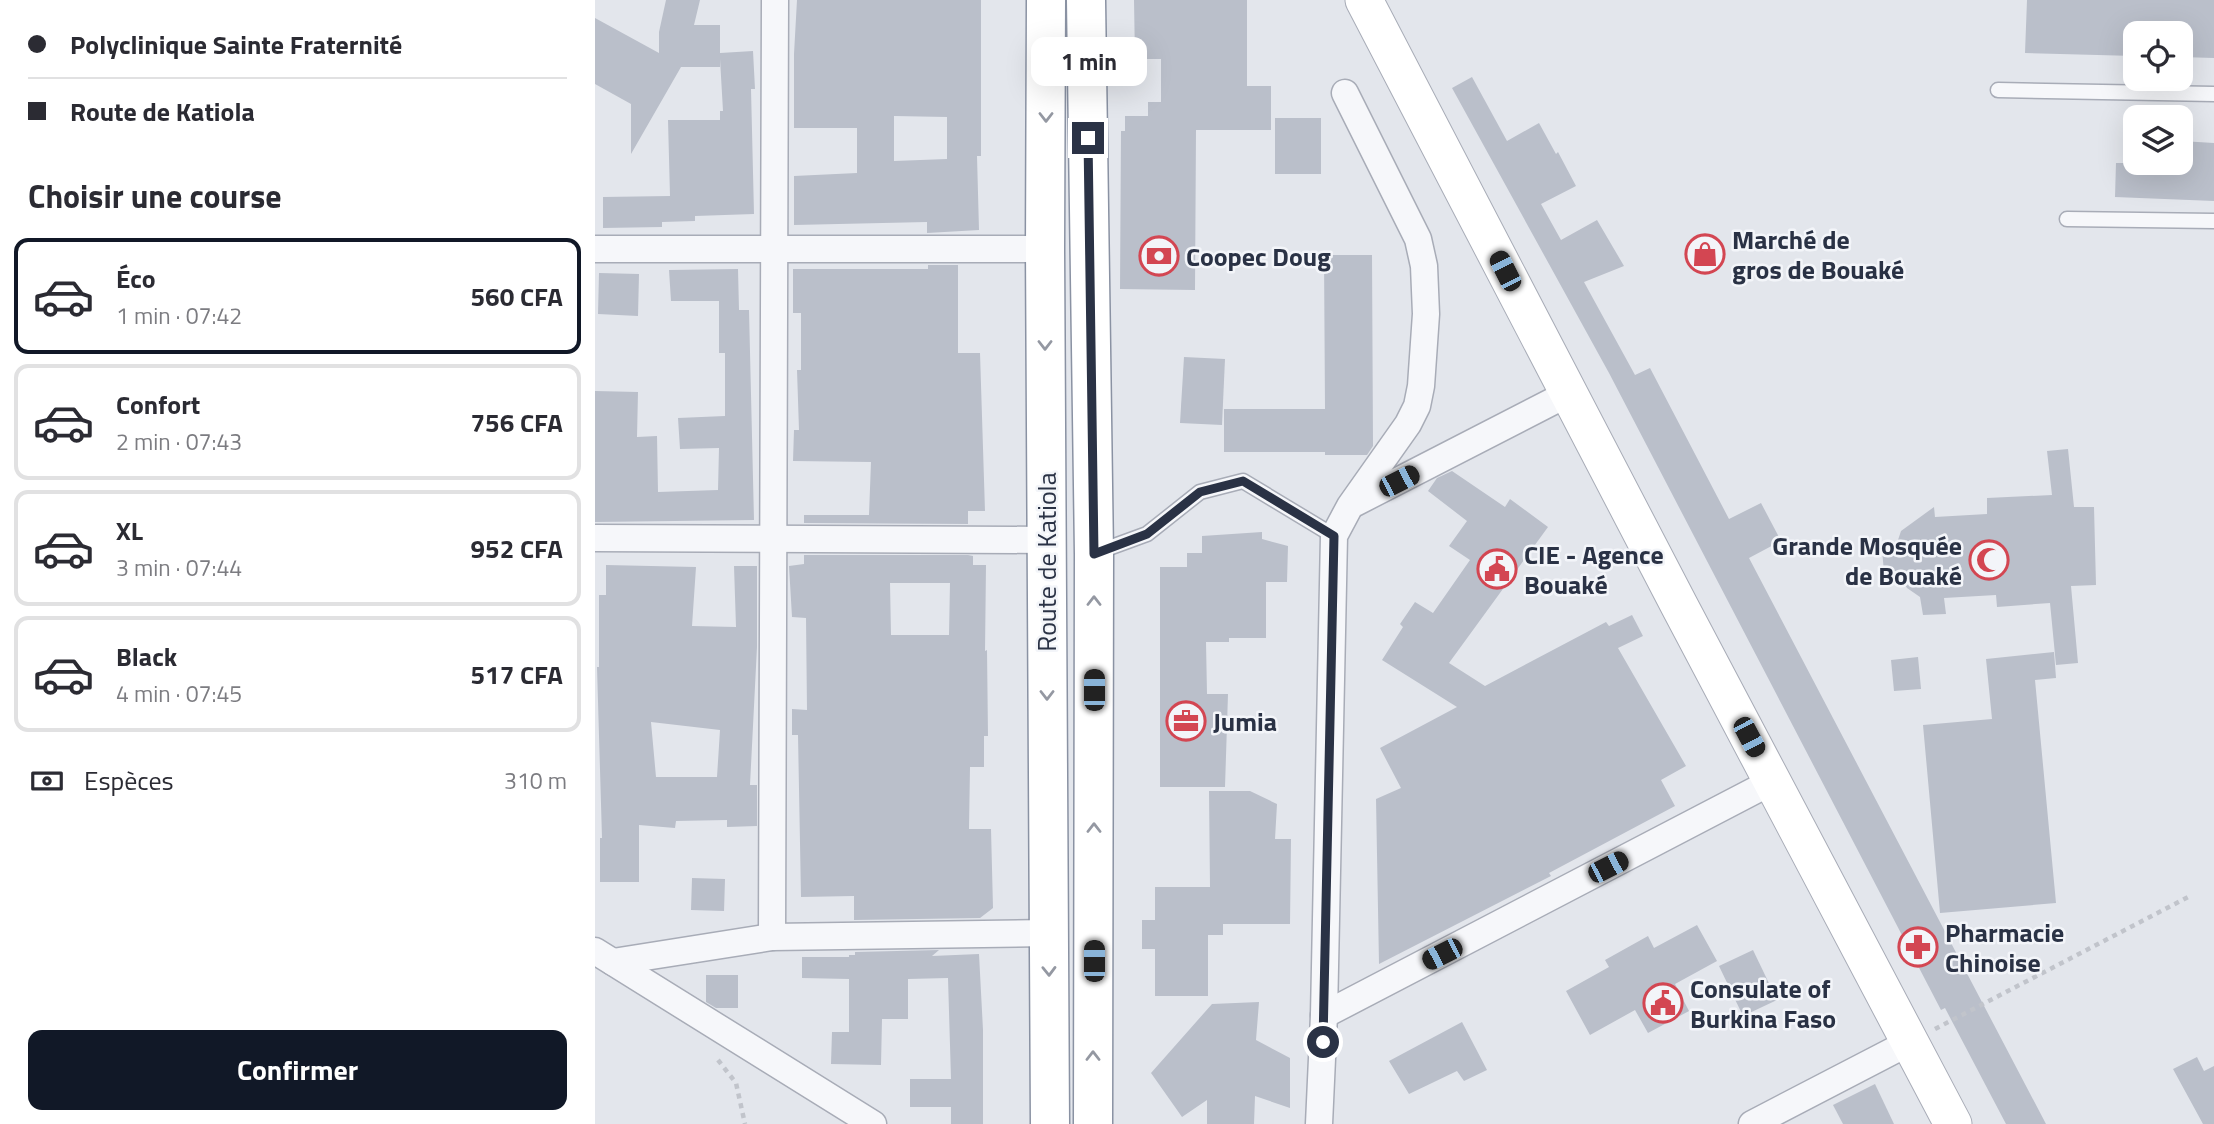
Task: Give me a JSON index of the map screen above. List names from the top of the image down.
{
  "streets": {
    "highway": ["Route de Katiola"]
  },
  "places": {
    "shop": ["Marché de gros de Bouaké"],
    "bank": ["Coopec Doug"],
    "mosque": ["Grande Mosquée de Bouaké"],
    "public building": ["CIE - Agence Bouaké", "Consulate of Burkina Faso"],
    "office": ["Jumia"],
    "pharmacy": ["Pharmacie Chinoise"]
  },
  "page": {
    "banner": ["Polyclinique Sainte Fraternité", "Route de Katiola"],
    "bubble": "1 min",
    "heading": "Choisir une course",
    "list": [
      {
        "name": "Éco",
        "note": "1 min · 07:42",
        "value": "560 CFA"
      },
      {
        "name": "Confort",
        "note": "2 min · 07:43",
        "value": "756 CFA"
      },
      {
        "name": "XL",
        "note": "3 min · 07:44",
        "value": "952 CFA"
      },
      {
        "name": "Black",
        "note": "4 min · 07:45",
        "value": "517 CFA"
      }
    ],
    "pay": ["Espèces", "310 m"],
    "buttons": "Confirmer"
  }
}
